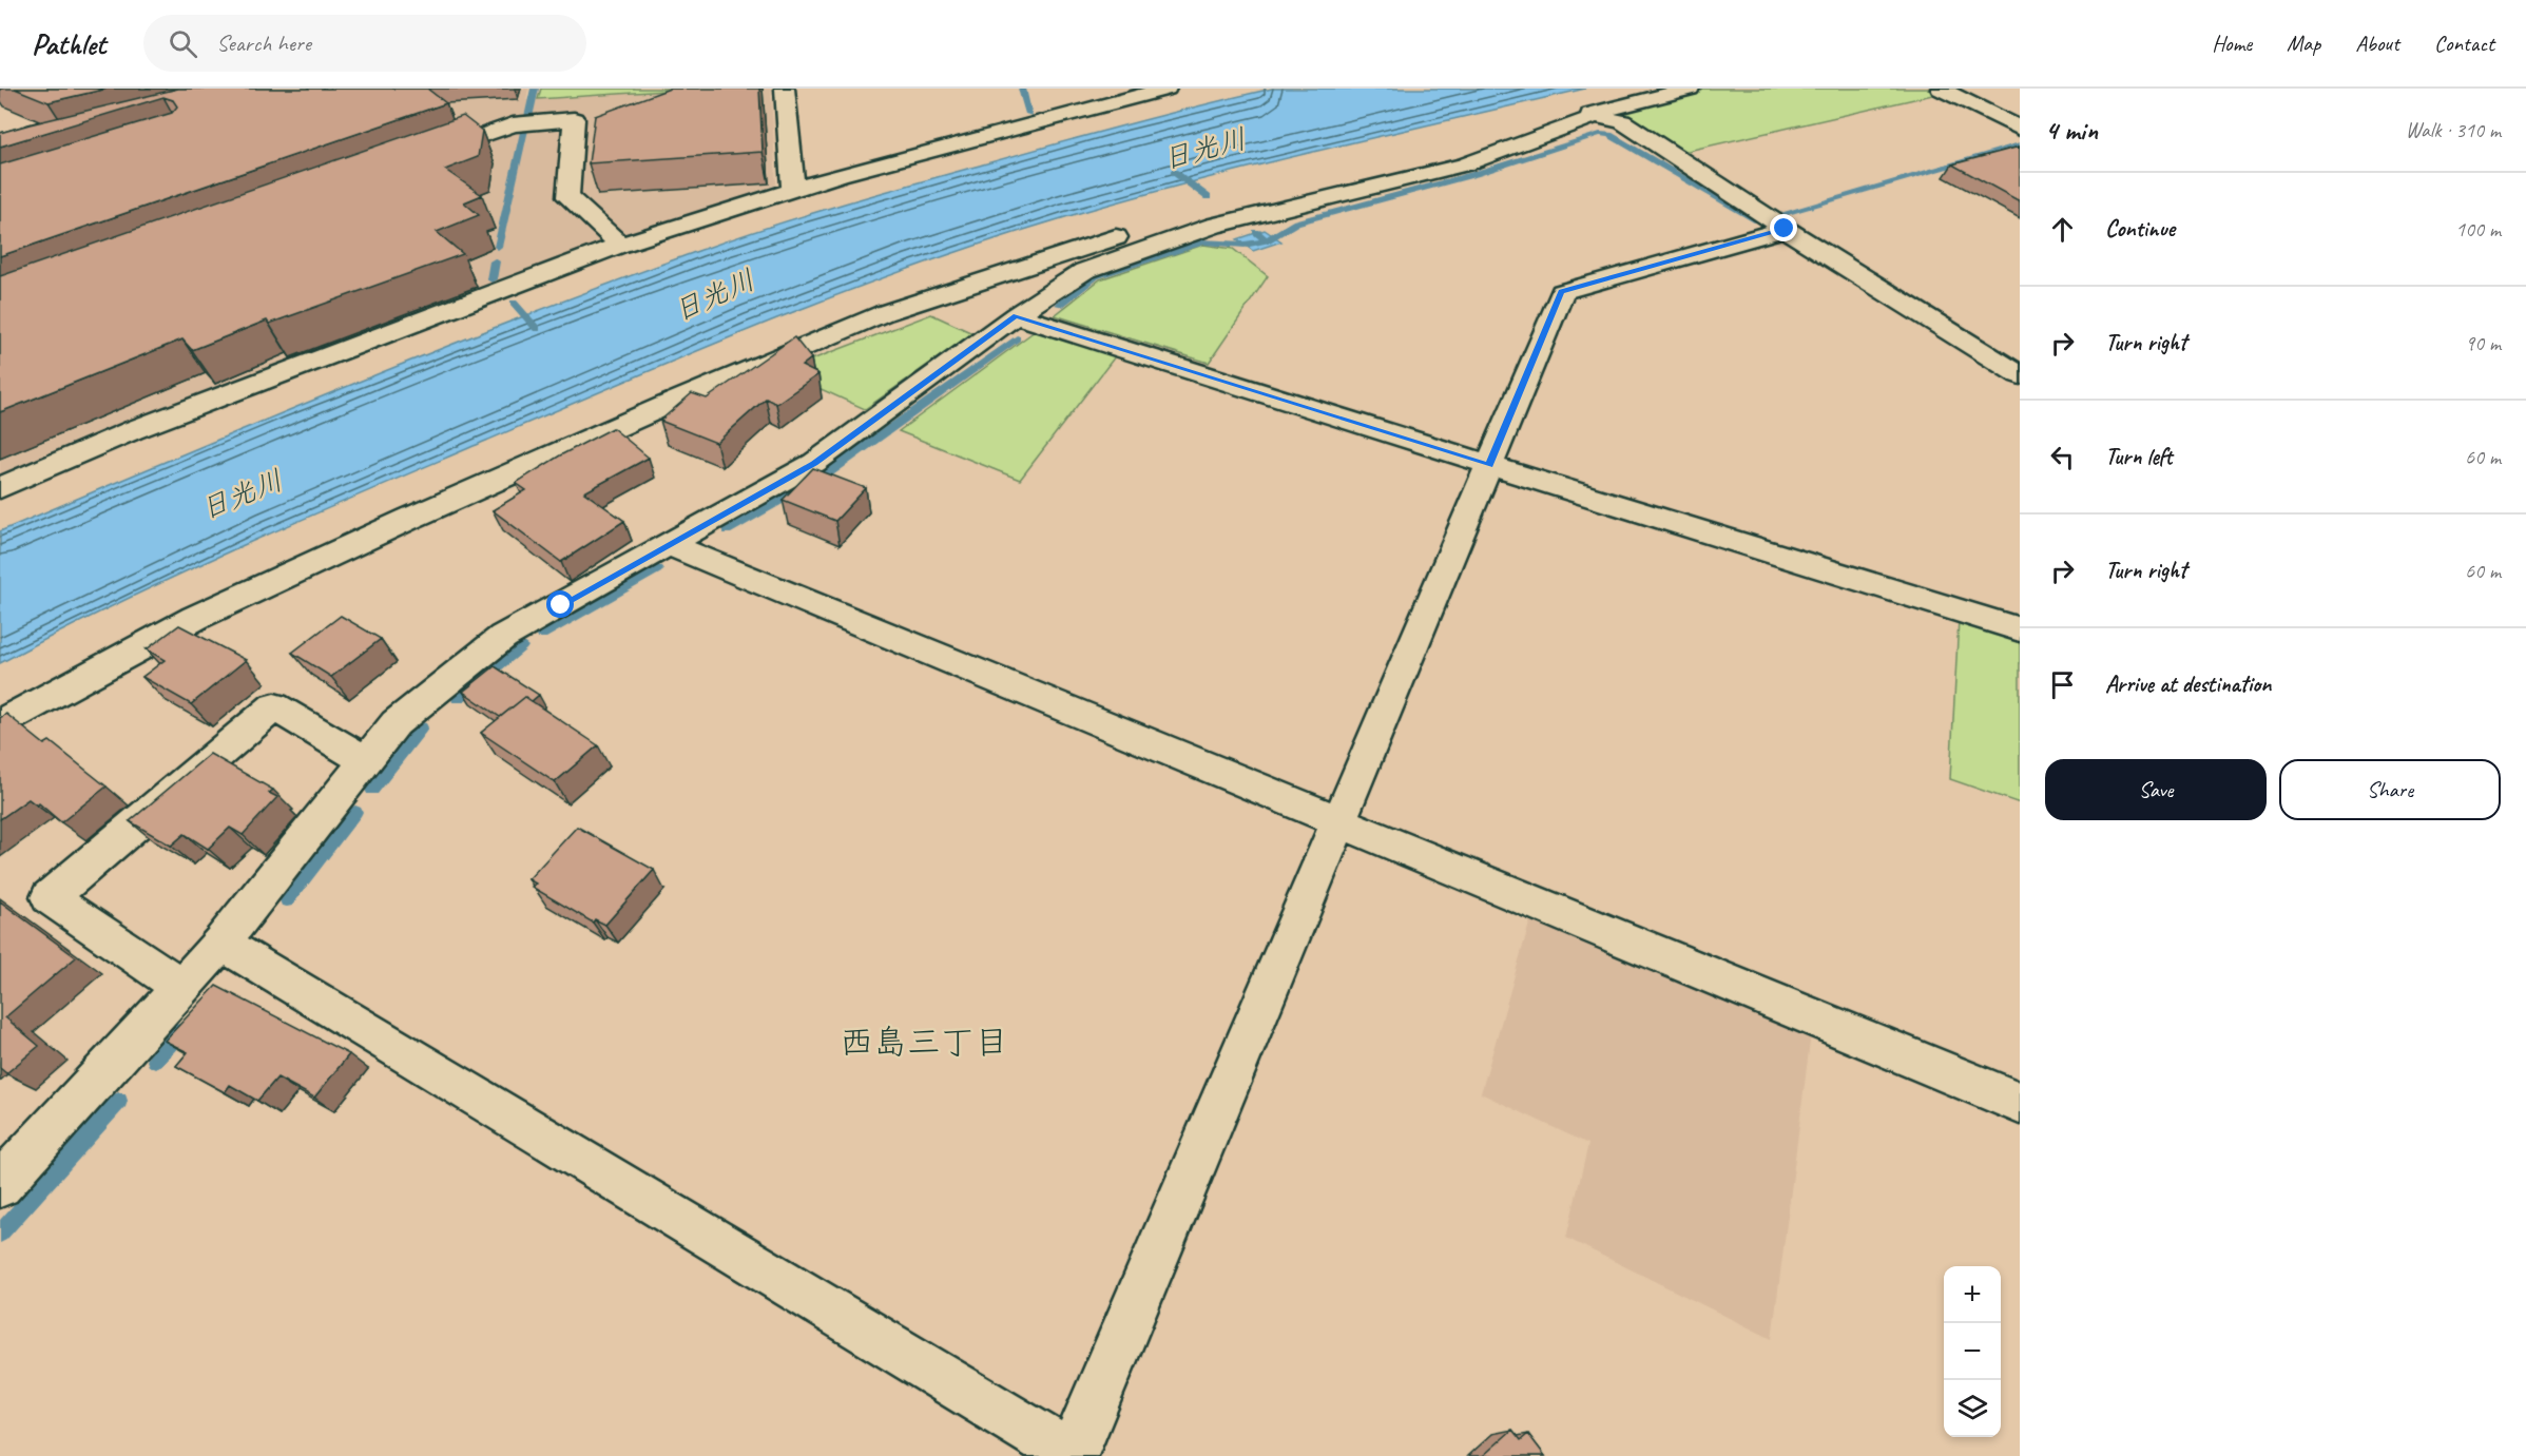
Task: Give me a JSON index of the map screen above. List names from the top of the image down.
{
  "districts": ["西島三丁目"],
  "water": ["日光川"],
  "page": {
    "header": "Pathlet",
    "search": "Search here",
    "nav": [
      "Home",
      "Map",
      "About",
      "Contact"
    ],
    "heading": ["4 min", "Walk · 310 m"],
    "list": [
      ["Continue", "100 m"],
      ["Turn right", "90 m"],
      ["Turn left", "60 m"],
      ["Turn right", "60 m"],
      "Arrive at destination"
    ],
    "buttons": ["Save", "Share"],
    "map_buttons": ["+", "−"]
  }
}
